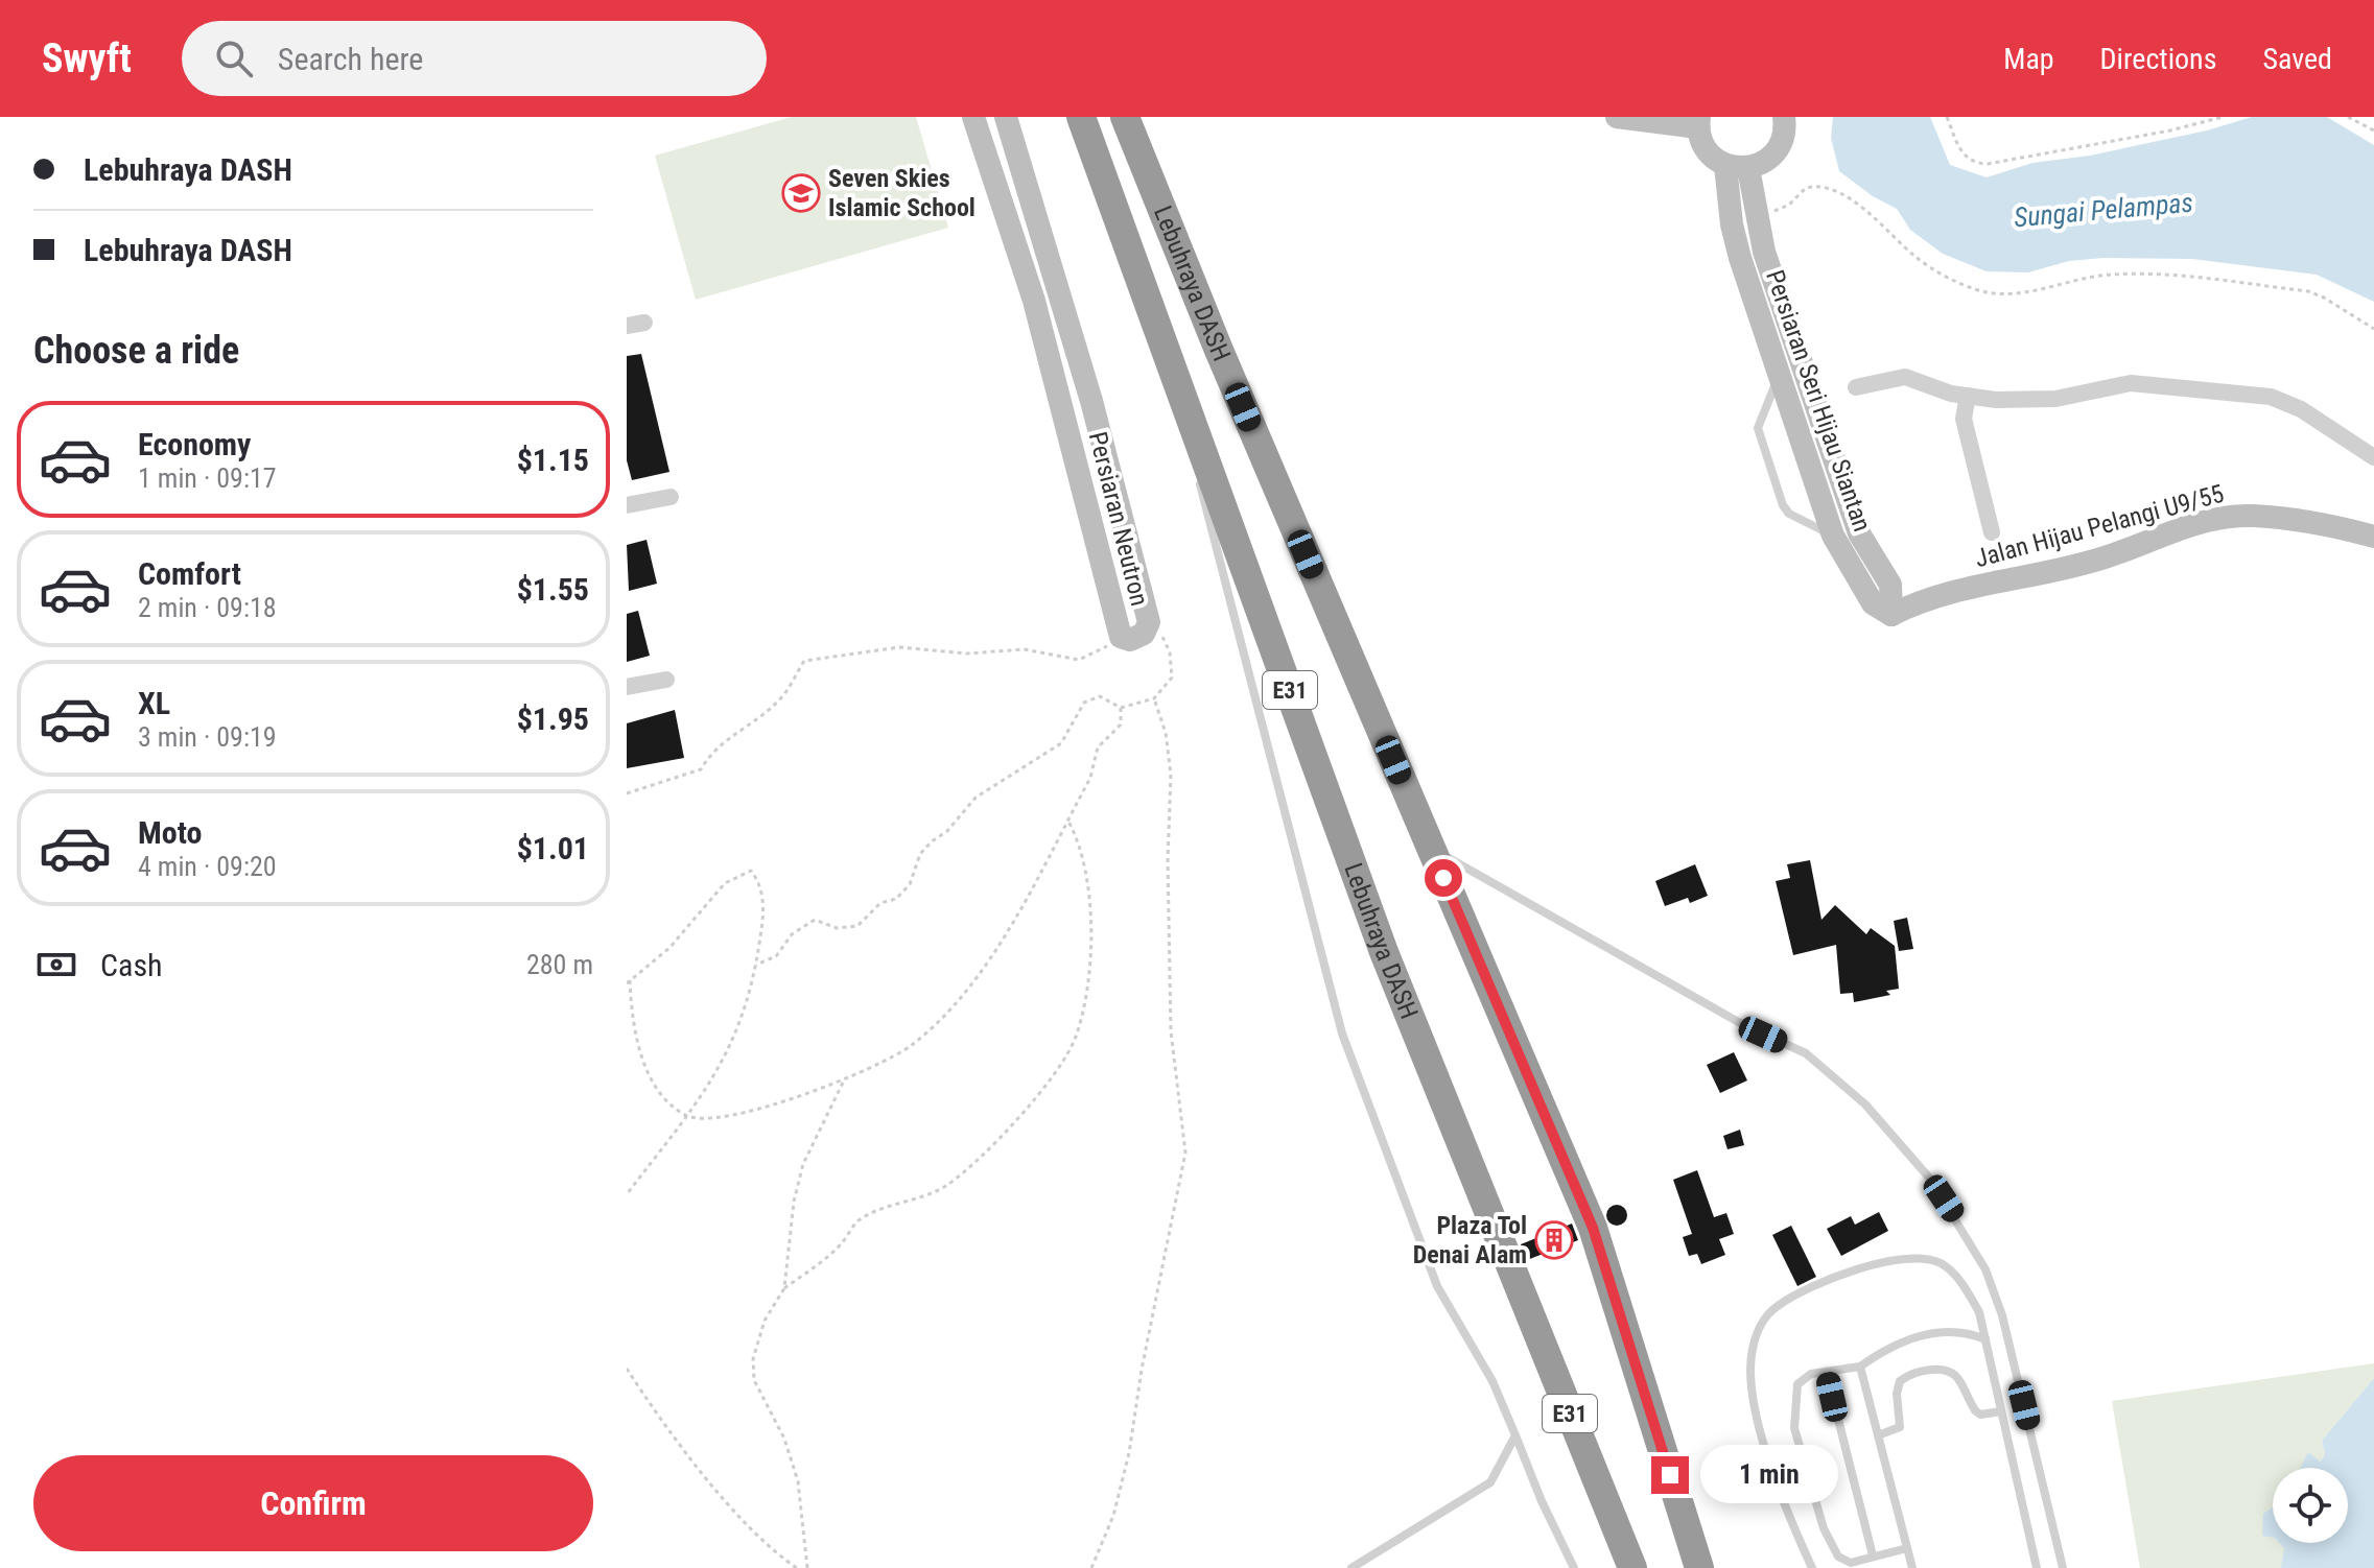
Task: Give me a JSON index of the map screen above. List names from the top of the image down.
{
  "streets": {
    "highway": ["Lebuhraya DASH", "E31"],
    "street": ["Persiaran Seri Hijau Siantan", "Persiaran Neutron", "Jalan Hijau Pelangi U9/55"]
  },
  "crossings": [
    ["Persiaran Seri Hijau Siantan", "Jalan Hijau Pelangi U9/55"]
  ],
  "water": ["Sungai Pelampas"],
  "places": {
    "school or university": ["Seven Skies Islamic School"],
    "building": ["Plaza Tol Denai Alam"]
  },
  "page": {
    "header": "Swyft",
    "search": "Search here",
    "nav": ["Map", "Directions", "Saved"],
    "banner": ["Lebuhraya DASH", "Lebuhraya DASH"],
    "heading": "Choose a ride",
    "list": [
      {
        "name": "Economy",
        "note": "1 min · 09:17",
        "value": "$1.15"
      },
      {
        "name": "Comfort",
        "note": "2 min · 09:18",
        "value": "$1.55"
      },
      {
        "name": "XL",
        "note": "3 min · 09:19",
        "value": "$1.95"
      },
      {
        "name": "Moto",
        "note": "4 min · 09:20",
        "value": "$1.01"
      }
    ],
    "pay": ["Cash", "280 m"],
    "buttons": "Confirm",
    "bubble": "1 min"
  }
}
